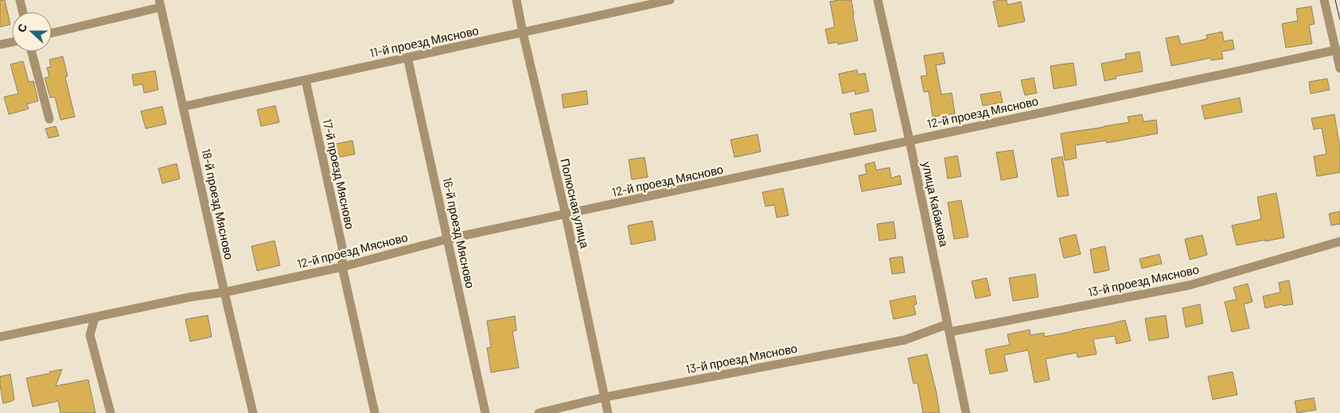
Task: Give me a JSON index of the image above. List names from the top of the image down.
{
  "streets": {
    "street": [
      "11-й проезд Мясново",
      "12-й проезд Мясново",
      "17-й проезд Мясново",
      "Полюсная улица",
      "18-й проезд Мясново",
      "улица Кабакова",
      "16-й проезд Мясново",
      "13-й проезд Мясново"
    ]
  },
  "crossings": [
    ["11-й проезд Мясново", "17-й проезд Мясново"],
    ["11-й проезд Мясново", "Полюсная улица"],
    ["11-й проезд Мясново", "18-й проезд Мясново"],
    ["11-й проезд Мясново", "16-й проезд Мясново"],
    ["12-й проезд Мясново", "17-й проезд Мясново"],
    ["12-й проезд Мясново", "Полюсная улица"],
    ["12-й проезд Мясново", "18-й проезд Мясново"],
    ["12-й проезд Мясново", "улица Кабакова"],
    ["12-й проезд Мясново", "16-й проезд Мясново"],
    ["Полюсная улица", "13-й проезд Мясново"],
    ["улица Кабакова", "13-й проезд Мясново"]
  ],
  "north": "left"
}
